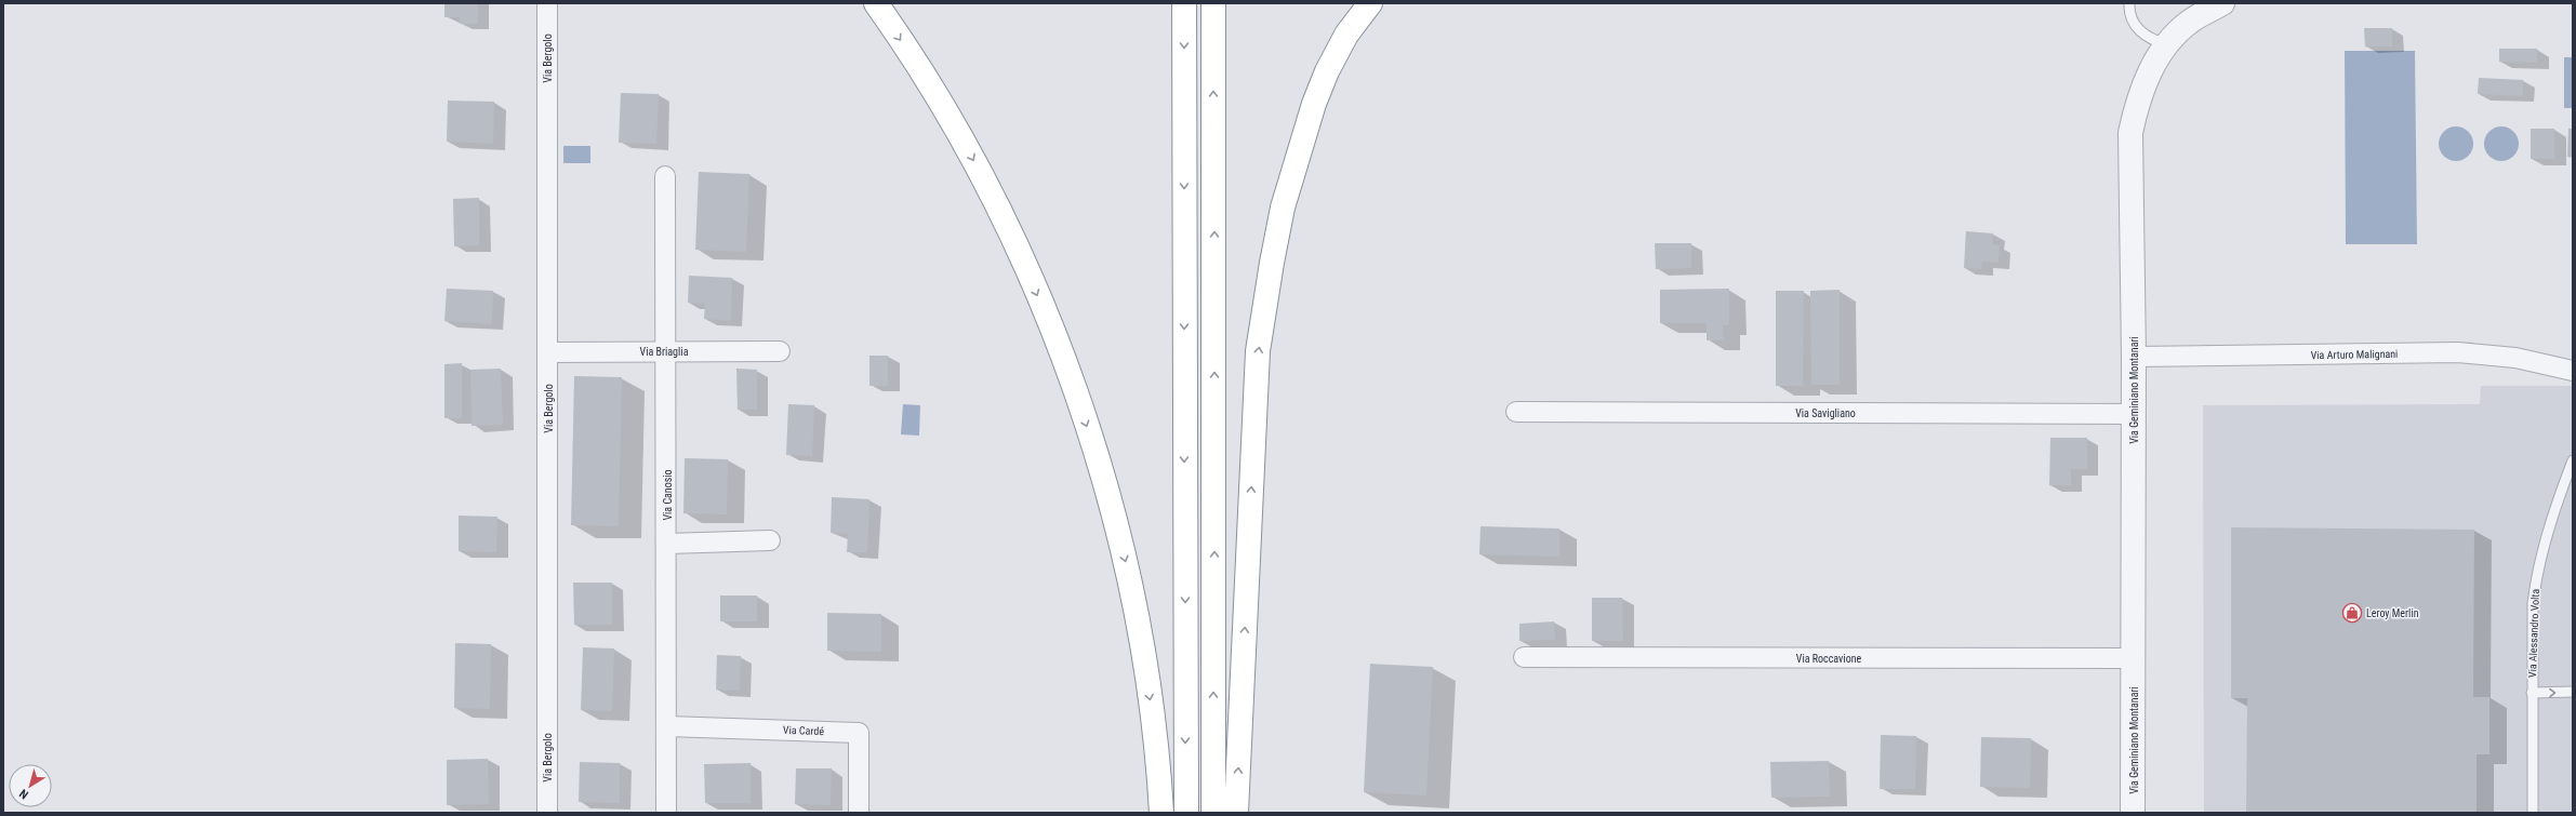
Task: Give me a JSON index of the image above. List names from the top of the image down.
{
  "streets": {
    "street": [
      "Via Bergolo",
      "Via Briaglia",
      "Via Arturo Malignani",
      "Via Geminiano Montanari",
      "Via Savigliano",
      "Via Canosio",
      "Via Roccavione",
      "Via Cardé"
    ],
    "lane": ["Via Alessandro Volta"]
  },
  "crossings": [
    ["Via Bergolo", "Via Briaglia"],
    ["Via Briaglia", "Via Canosio"],
    ["Via Arturo Malignani", "Via Geminiano Montanari"],
    ["Via Geminiano Montanari", "Via Savigliano"],
    ["Via Geminiano Montanari", "Via Roccavione"],
    ["Via Canosio", "Via Cardé"]
  ],
  "places": {
    "shop": ["Leroy Merlin"]
  },
  "north": "bottom left"
}
